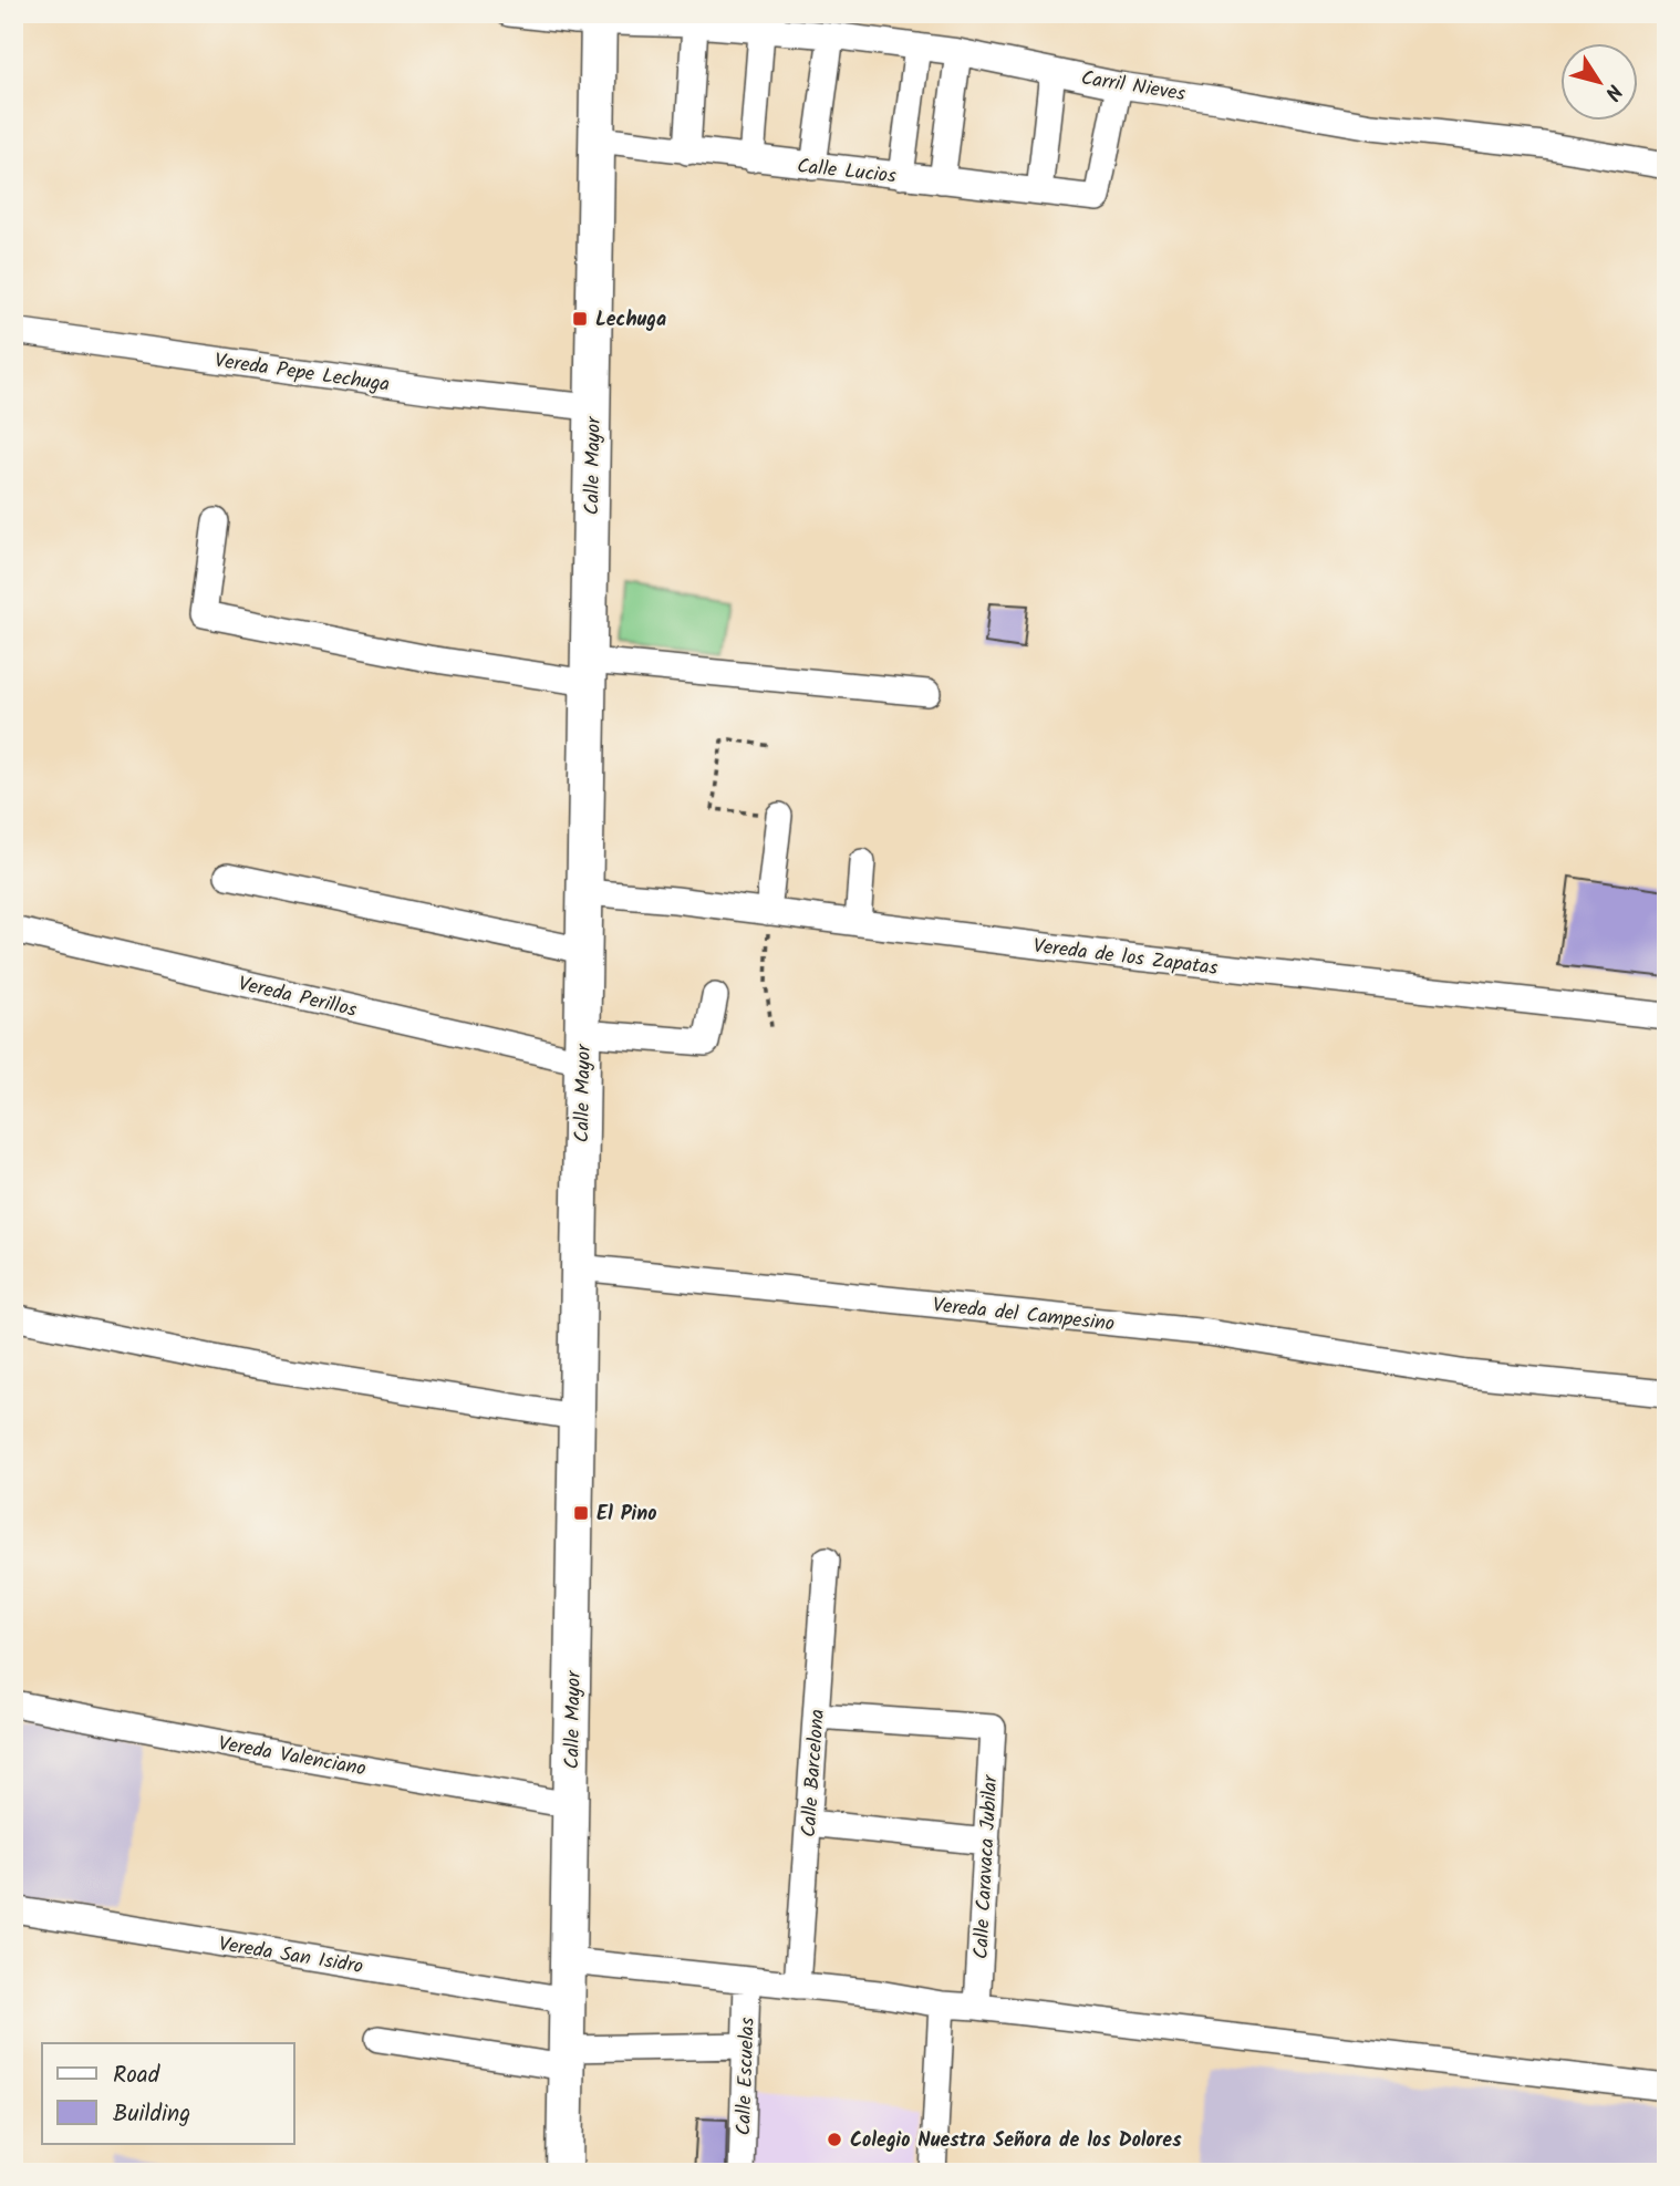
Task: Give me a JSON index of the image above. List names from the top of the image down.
{
  "streets": {
    "main road": ["Calle Mayor"],
    "street": [
      "Carril Nieves",
      "Calle Lucios",
      "Vereda Pepe Lechuga",
      "Vereda de los Zapatas",
      "Vereda Perillos",
      "Vereda del Campesino",
      "Vereda Valenciano",
      "Calle Barcelona",
      "Calle Caravaca Jubilar",
      "Vereda San Isidro",
      "Calle Escuelas"
    ]
  },
  "crossings": [
    ["Carril Nieves", "Calle Lucios"],
    ["Carril Nieves", "Calle Mayor"],
    ["Calle Lucios", "Calle Mayor"],
    ["Vereda Pepe Lechuga", "Calle Mayor"],
    ["Calle Mayor", "Vereda de los Zapatas"],
    ["Calle Mayor", "Vereda Perillos"],
    ["Calle Mayor", "Vereda del Campesino"],
    ["Calle Mayor", "Vereda Valenciano"],
    ["Calle Mayor", "Vereda San Isidro"],
    ["Calle Barcelona", "Calle Caravaca Jubilar"]
  ],
  "places": {
    "transit": ["Lechuga", "El Pino"],
    "other": ["Colegio Nuestra Señora de los Dolores"]
  },
  "legend": ["Road", "Building"],
  "north": "bottom right"
}
